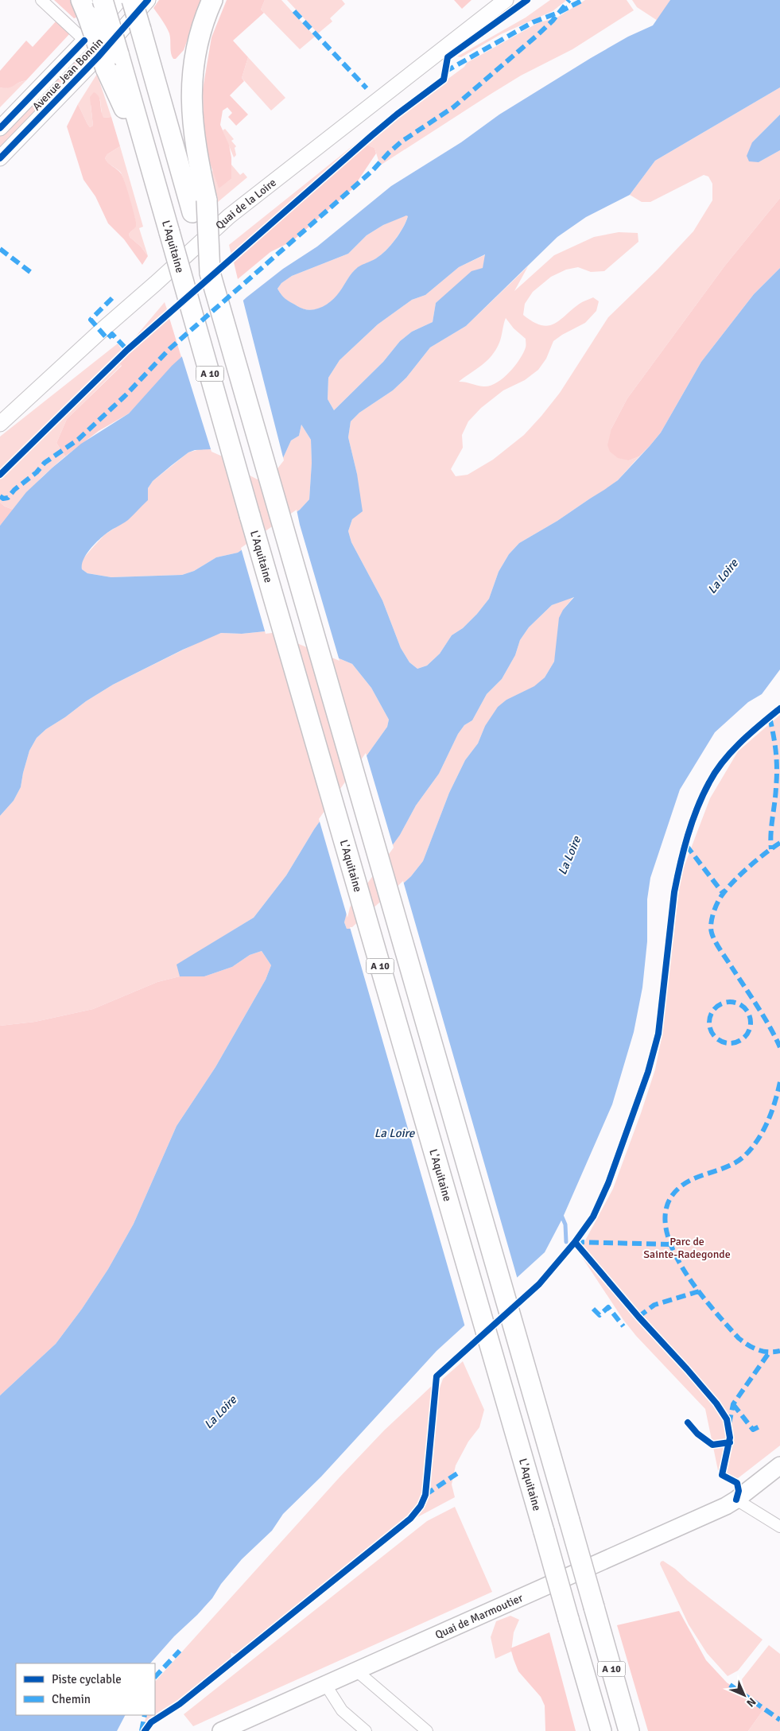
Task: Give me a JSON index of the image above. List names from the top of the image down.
{
  "streets": {
    "highway": ["L'Aquitaine", "A 10"],
    "main road": ["Avenue Jean Bonnin", "Quai de la Loire", "Quai de Marmoutier"]
  },
  "water": ["La Loire"],
  "parks": ["Parc de Sainte-Radegonde"],
  "legend": ["Piste cyclable", "Chemin"],
  "north": "bottom right"
}
